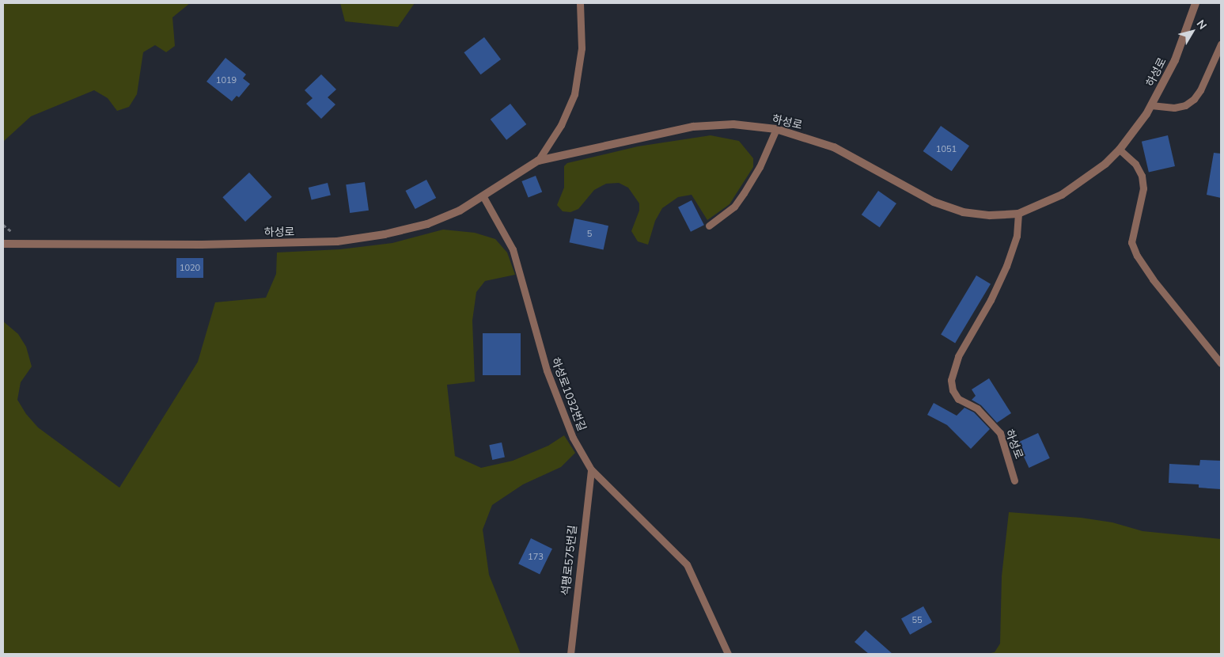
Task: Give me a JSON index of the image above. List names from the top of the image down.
{
  "streets": {
    "street": ["하성로"],
    "lane": ["하성로1032번길", "석평로575번길"]
  },
  "crossings": [
    ["하성로", "하성로1032번길"],
    ["하성로1032번길", "석평로575번길"]
  ],
  "house_numbers": [
    "1019",
    "1051",
    "5",
    "1020",
    "173",
    "55"
  ],
  "north": "top right"
}
